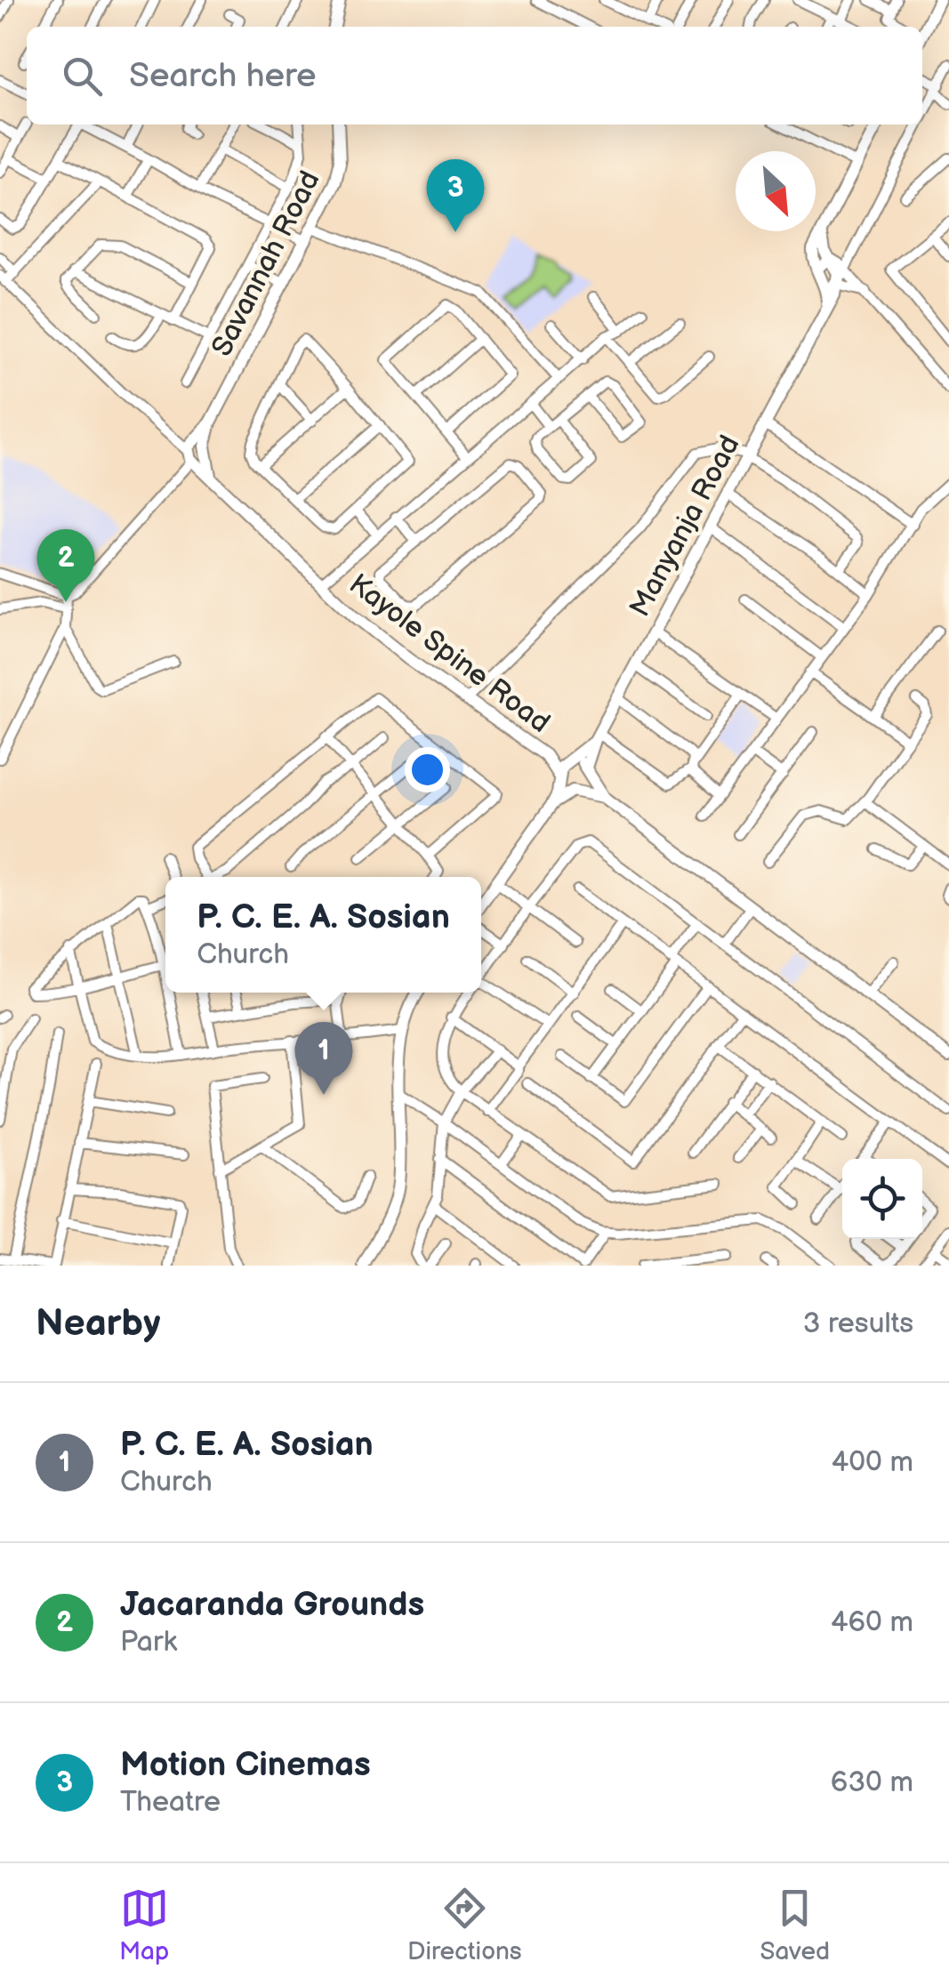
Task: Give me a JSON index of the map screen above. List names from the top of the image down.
{
  "streets": {
    "main road": ["Savannah Road", "Manyanja Road", "Kayole Spine Road"]
  },
  "crossings": [
    ["Savannah Road", "Kayole Spine Road"]
  ],
  "north": "bottom right",
  "page": {
    "search": "Search here",
    "pins": ["3", "2", "1"],
    "popup": ["P. C. E. A. Sosian", "Church"],
    "heading": ["Nearby", "3 results"],
    "list": [
      {
        "mark": "1",
        "name": "P. C. E. A. Sosian",
        "note": "Church",
        "value": "400 m"
      },
      {
        "mark": "2",
        "name": "Jacaranda Grounds",
        "note": "Park",
        "value": "460 m"
      },
      {
        "mark": "3",
        "name": "Motion Cinemas",
        "note": "Theatre",
        "value": "630 m"
      }
    ],
    "nav": ["Map", "Directions", "Saved"]
  }
}
